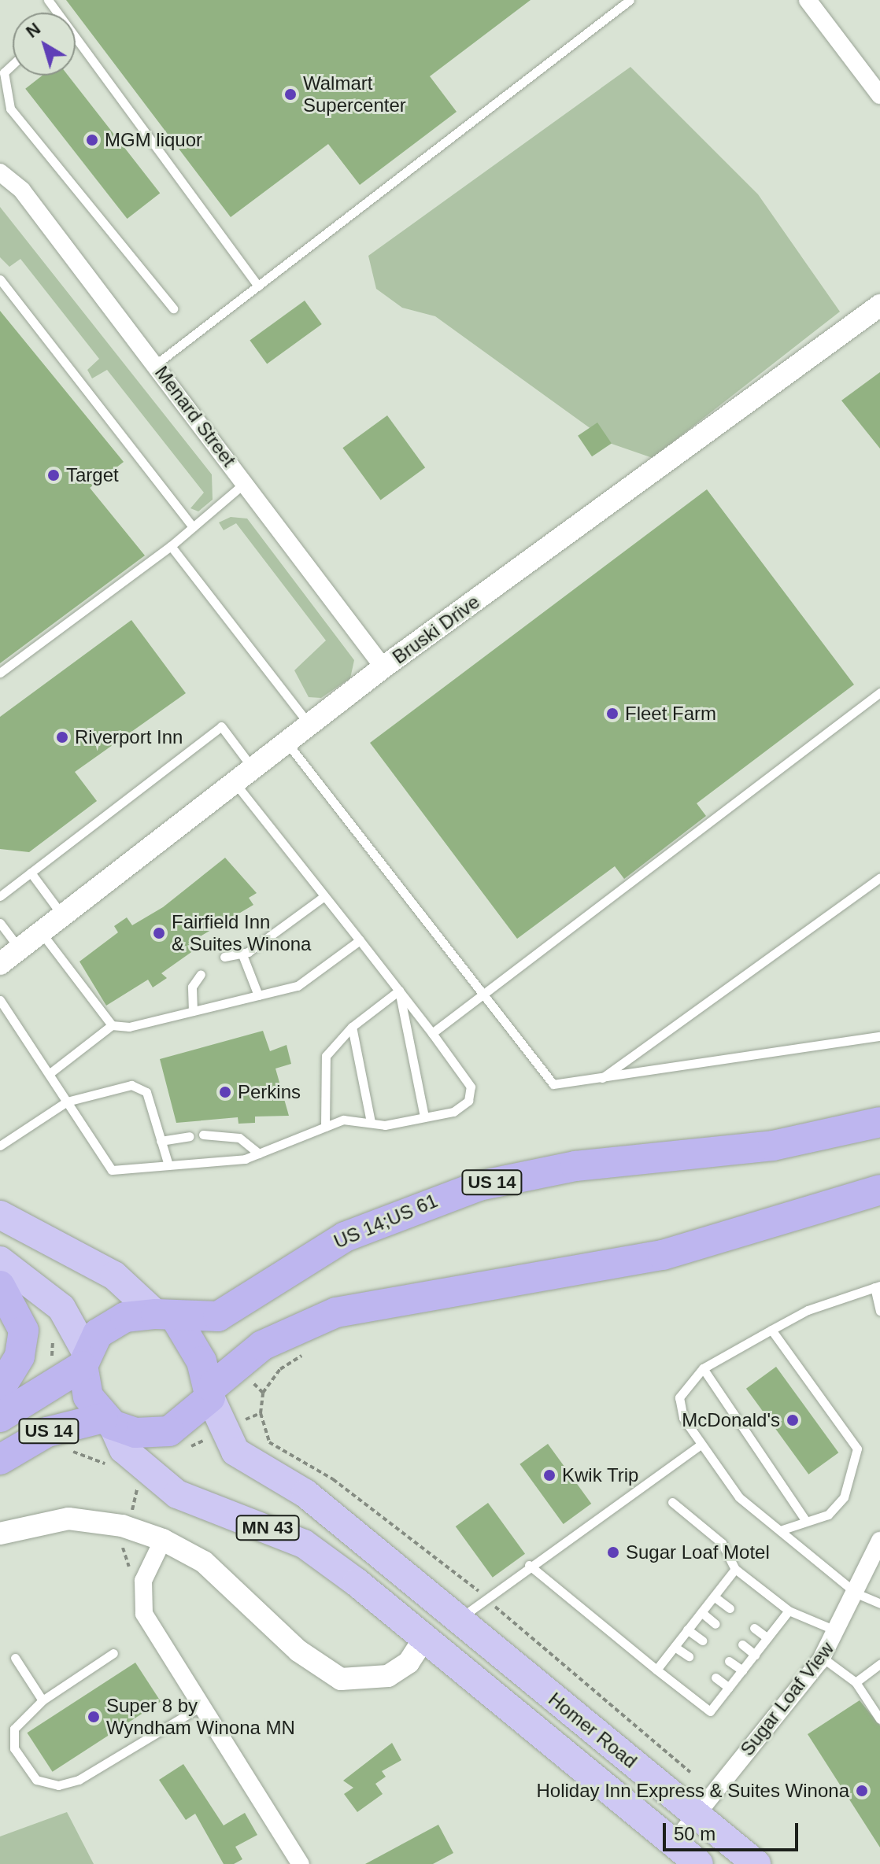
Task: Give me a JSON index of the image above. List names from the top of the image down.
{
  "streets": {
    "highway": ["US 14", "US 14;US 61"],
    "main road": ["MN 43", "Homer Road"],
    "street": ["Menard Street", "Bruski Drive", "Sugar Loaf View"]
  },
  "crossings": [
    ["Menard Street", "Bruski Drive"],
    ["US 14", "US 14;US 61"],
    ["US 14", "MN 43"],
    ["US 14;US 61", "MN 43"],
    ["MN 43", "Homer Road"],
    ["Sugar Loaf View", "Homer Road"]
  ],
  "places": [
    "Walmart Supercenter",
    "MGM liquor",
    "Target",
    "Fleet Farm",
    "Riverport Inn",
    "Fairfield Inn & Suites Winona",
    "Perkins",
    "McDonald's",
    "Kwik Trip",
    "Sugar Loaf Motel",
    "Super 8 by Wyndham Winona MN",
    "Holiday Inn Express & Suites Winona"
  ],
  "scale_bar": "50 m",
  "north": "top left"
}
